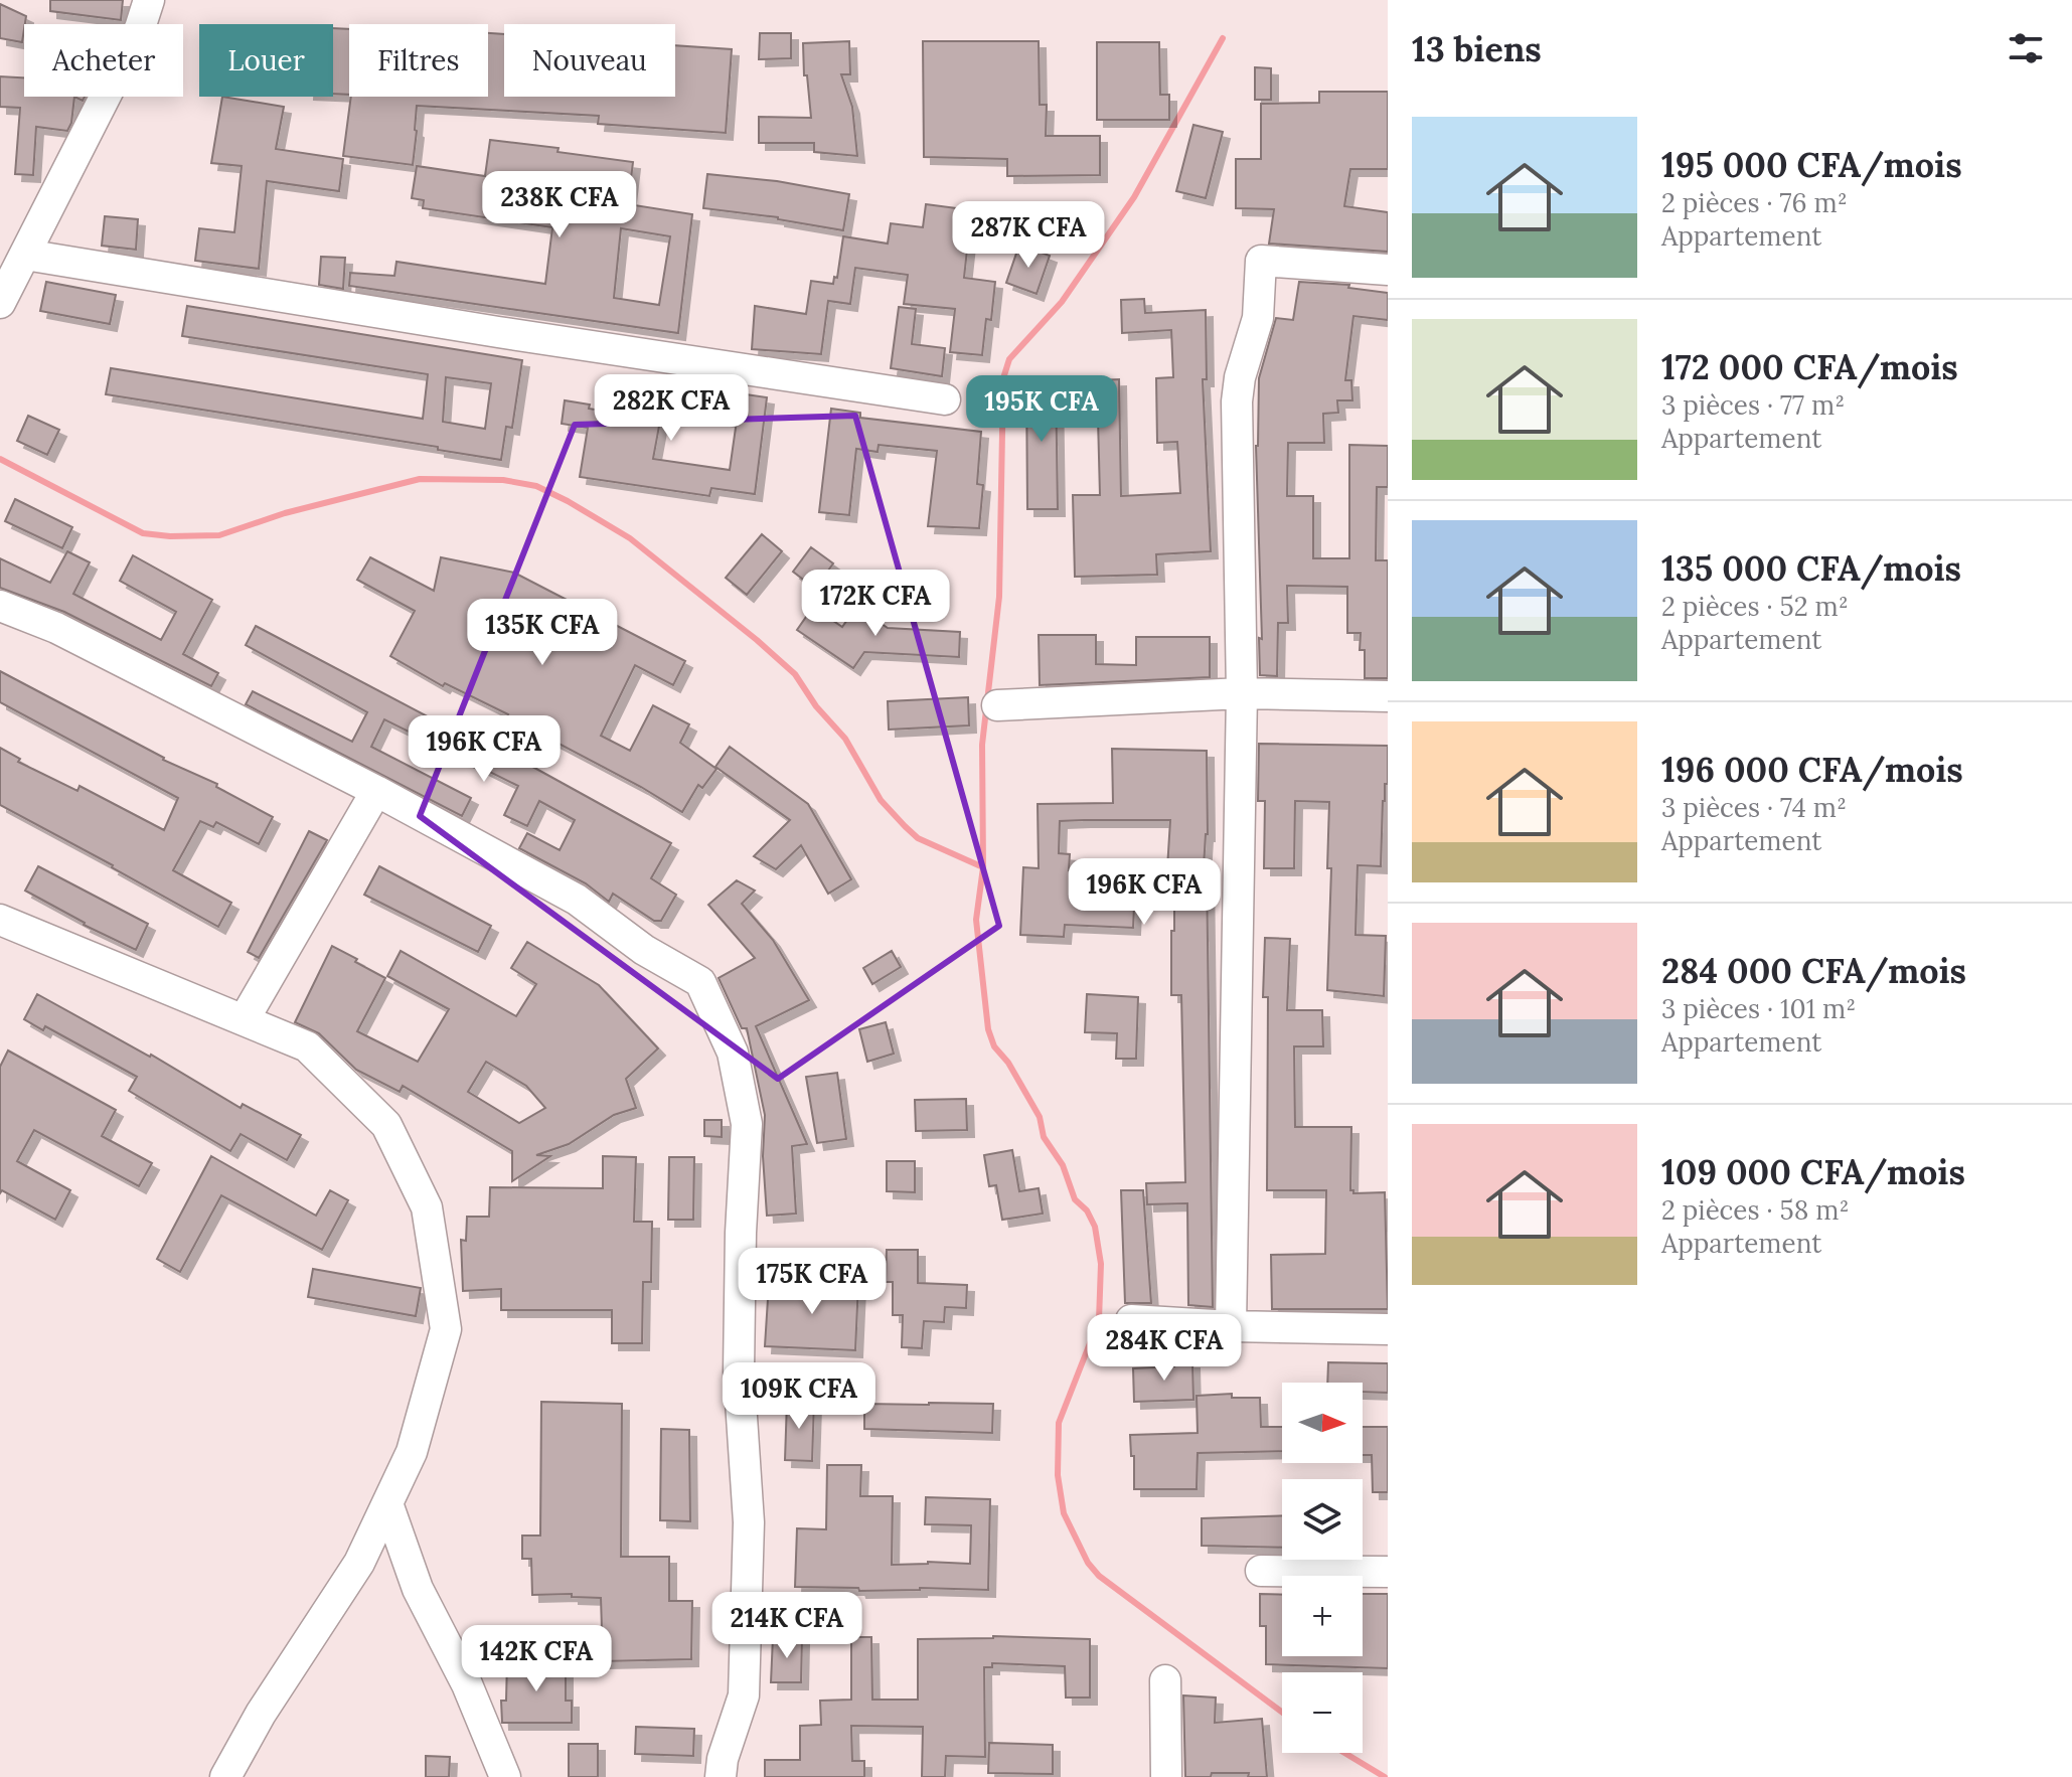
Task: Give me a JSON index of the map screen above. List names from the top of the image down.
{
  "north": "right",
  "page": {
    "heading": "13 biens",
    "chip": [
      "Acheter",
      "Louer",
      "Filtres",
      "Nouveau"
    ],
    "list": [
      {
        "name": "195 000 CFA/mois",
        "note": "2 pièces · 76 m² · Appartement"
      },
      {
        "name": "172 000 CFA/mois",
        "note": "3 pièces · 77 m² · Appartement"
      },
      {
        "name": "135 000 CFA/mois",
        "note": "2 pièces · 52 m² · Appartement"
      },
      {
        "name": "196 000 CFA/mois",
        "note": "3 pièces · 74 m² · Appartement"
      },
      {
        "name": "284 000 CFA/mois",
        "note": "3 pièces · 101 m² · Appartement"
      },
      {
        "name": "109 000 CFA/mois",
        "note": "2 pièces · 58 m² · Appartement"
      }
    ],
    "price": [
      "238K CFA",
      "287K CFA",
      "282K CFA",
      "195K CFA",
      "172K CFA",
      "135K CFA",
      "196K CFA",
      "196K CFA",
      "175K CFA",
      "284K CFA",
      "109K CFA",
      "214K CFA",
      "142K CFA"
    ],
    "map_buttons": ["+", "−"]
  }
}
